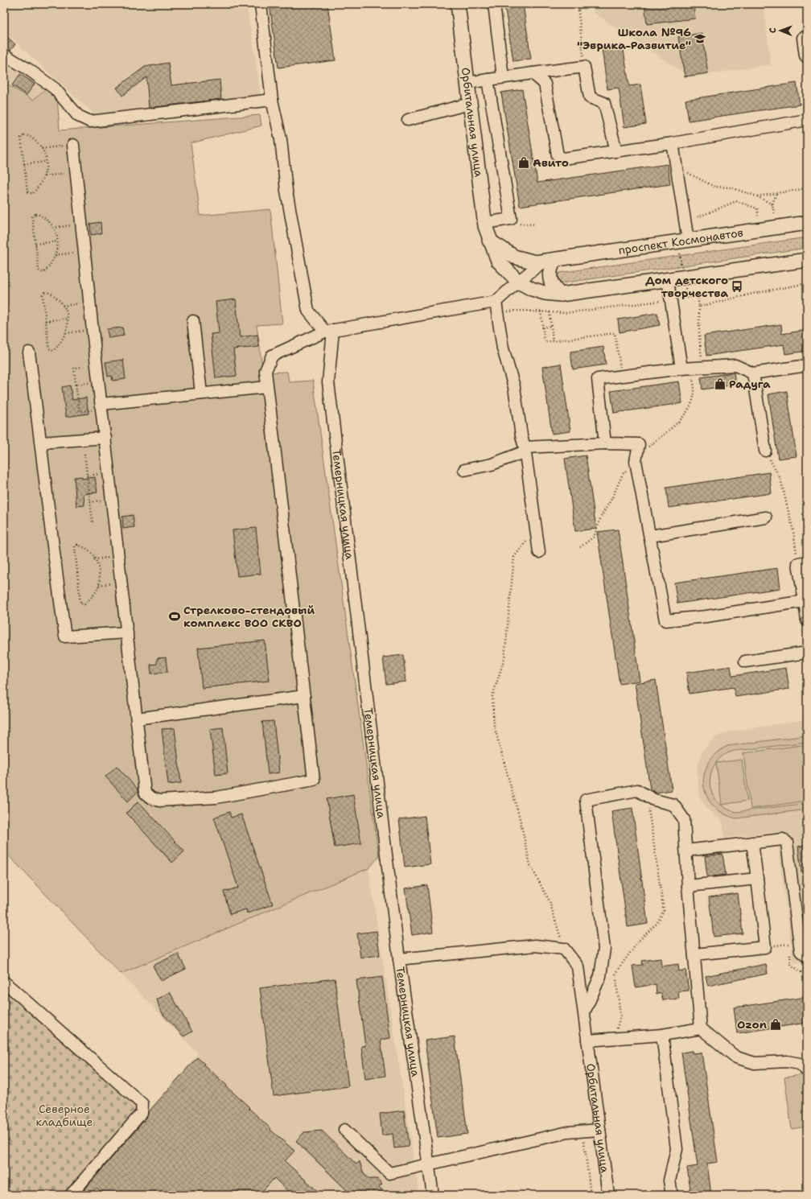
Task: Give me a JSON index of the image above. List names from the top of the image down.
{
  "streets": {
    "main road": ["Орбитальная улица", "проспект Космонавтов"],
    "street": ["Темерницкая улица"]
  },
  "crossings": [
    ["Орбитальная улица", "проспект Космонавтов"]
  ],
  "parks": ["Северное кладбище"],
  "places": {
    "school or university": ["Школа №96 \"Эврика-Развитие\""],
    "shop": ["Авито", "Радуга", "Ozon"],
    "bus stop": ["Дом детского творчества"],
    "sports": ["Стрелково-стендовый комплекс ВОО СКВО"]
  },
  "north": "left"
}
